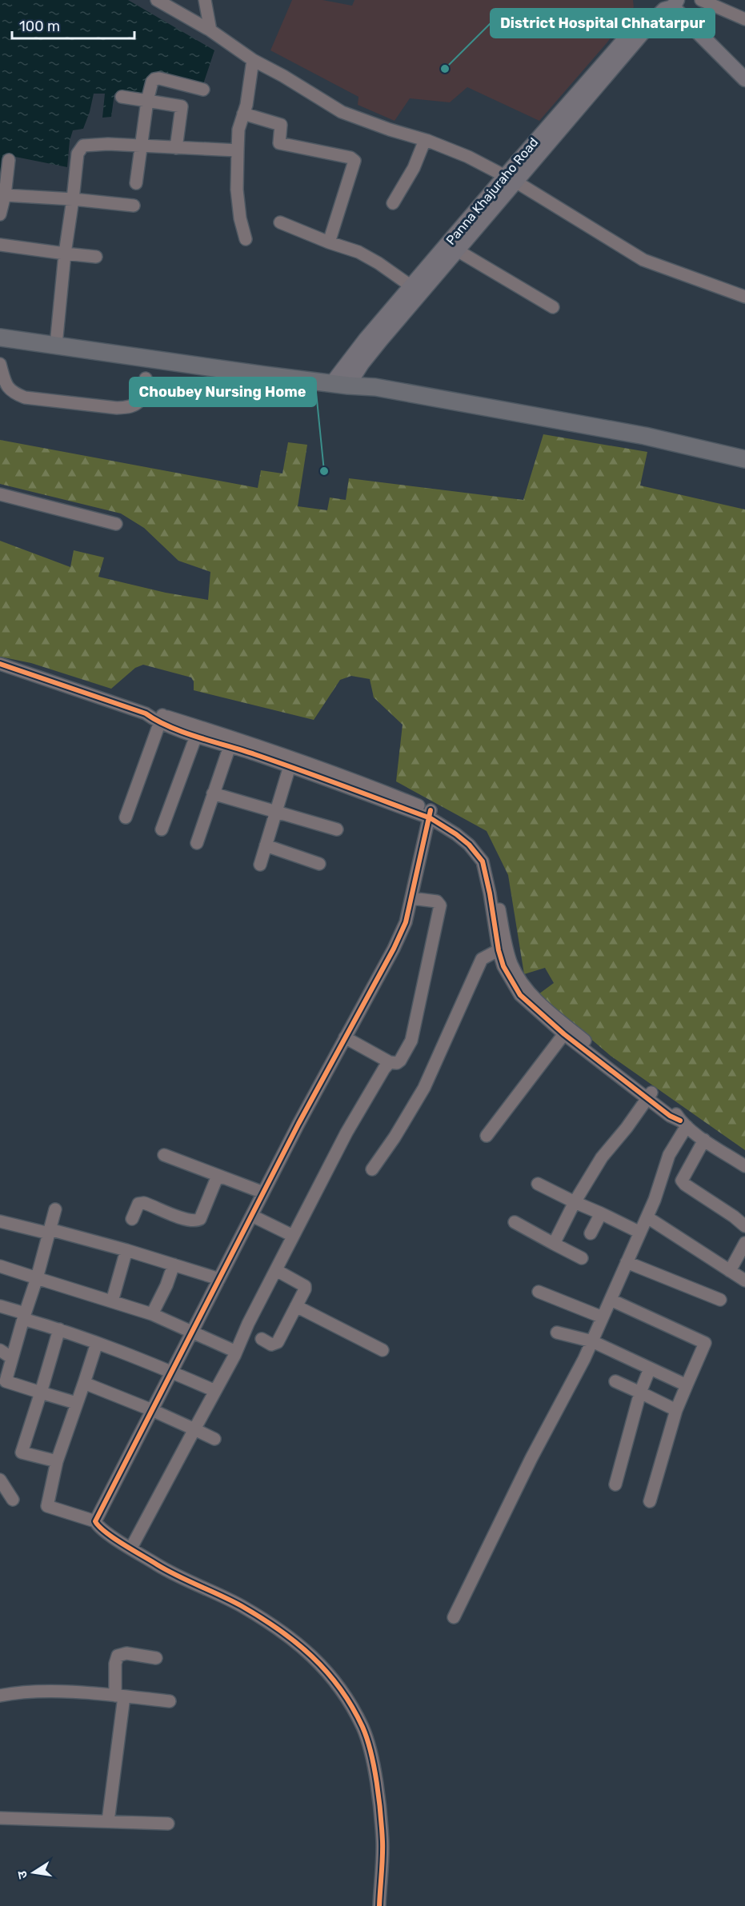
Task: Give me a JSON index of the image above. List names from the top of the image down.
{
  "streets": {
    "main road": ["Panna Khajuraho Road"]
  },
  "places": ["District Hospital Chhatarpur", "Choubey Nursing Home"],
  "scale_bar": "100 m",
  "north": "left"
}
